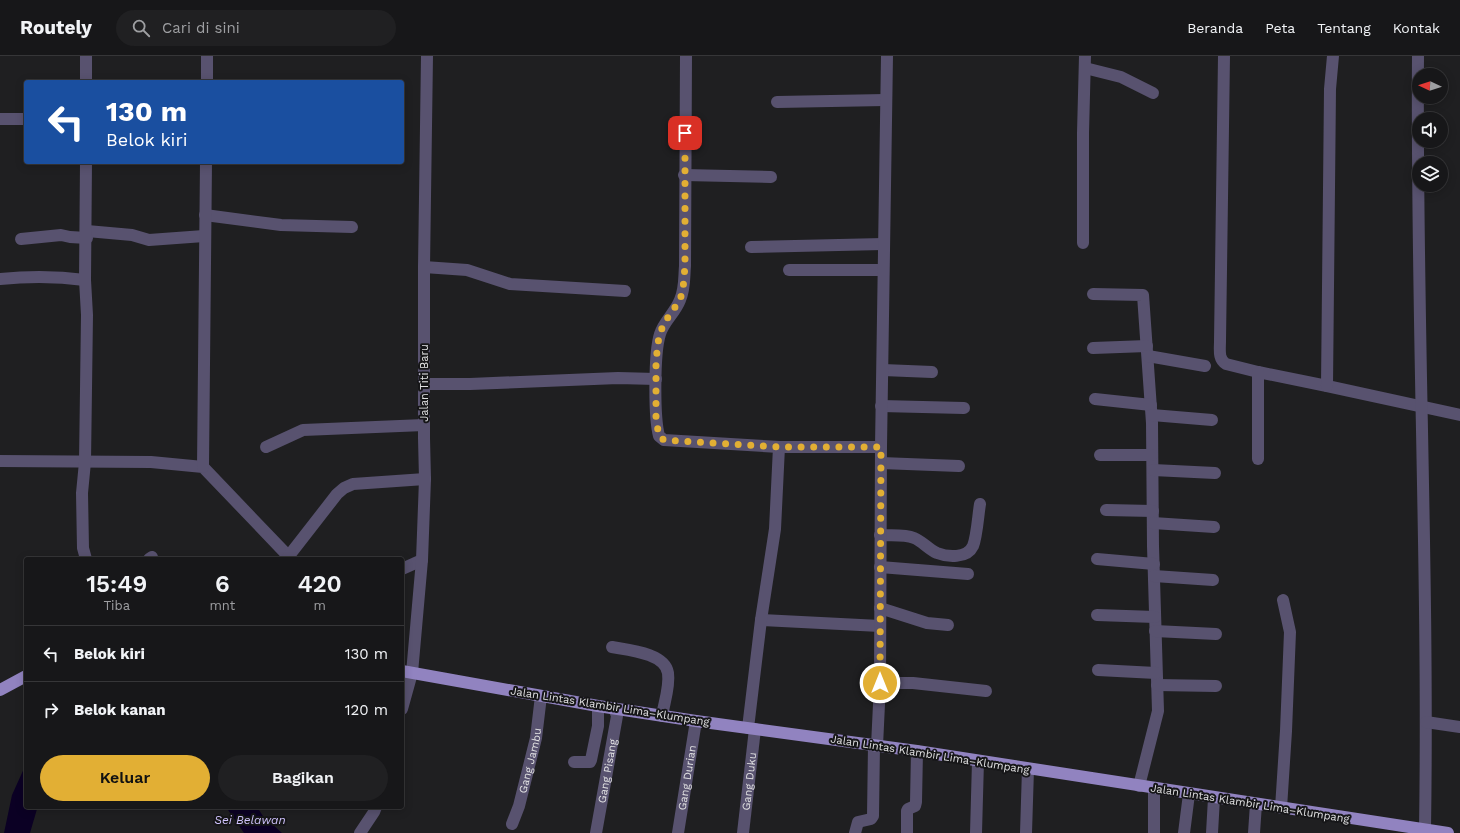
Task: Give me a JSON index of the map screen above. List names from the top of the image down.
{
  "streets": {
    "main road": ["Jalan Lintas Klambir Lima–Klumpang"],
    "street": [
      "Jalan Titi Baru",
      "Gang Jambu",
      "Gang Pisang",
      "Gang Durian",
      "Gang Duku"
    ]
  },
  "crossings": [
    ["Jalan Titi Baru", "Jalan Lintas Klambir Lima–Klumpang"],
    ["Jalan Lintas Klambir Lima–Klumpang", "Gang Jambu"],
    ["Jalan Lintas Klambir Lima–Klumpang", "Gang Pisang"],
    ["Jalan Lintas Klambir Lima–Klumpang", "Gang Durian"],
    ["Jalan Lintas Klambir Lima–Klumpang", "Gang Duku"]
  ],
  "water": ["Sei Belawan"],
  "north": "left",
  "page": {
    "header": "Routely",
    "search": "Cari di sini",
    "nav": [
      "Beranda",
      "Peta",
      "Tentang",
      "Kontak"
    ],
    "turn": ["130 m", "Belok kiri"],
    "eta": [
      "15:49",
      "Tiba",
      "6",
      "mnt",
      "420",
      "m"
    ],
    "list": [
      {
        "name": "Belok kiri",
        "value": "130 m"
      },
      {
        "name": "Belok kanan",
        "value": "120 m"
      }
    ],
    "buttons": ["Keluar", "Bagikan"]
  }
}
